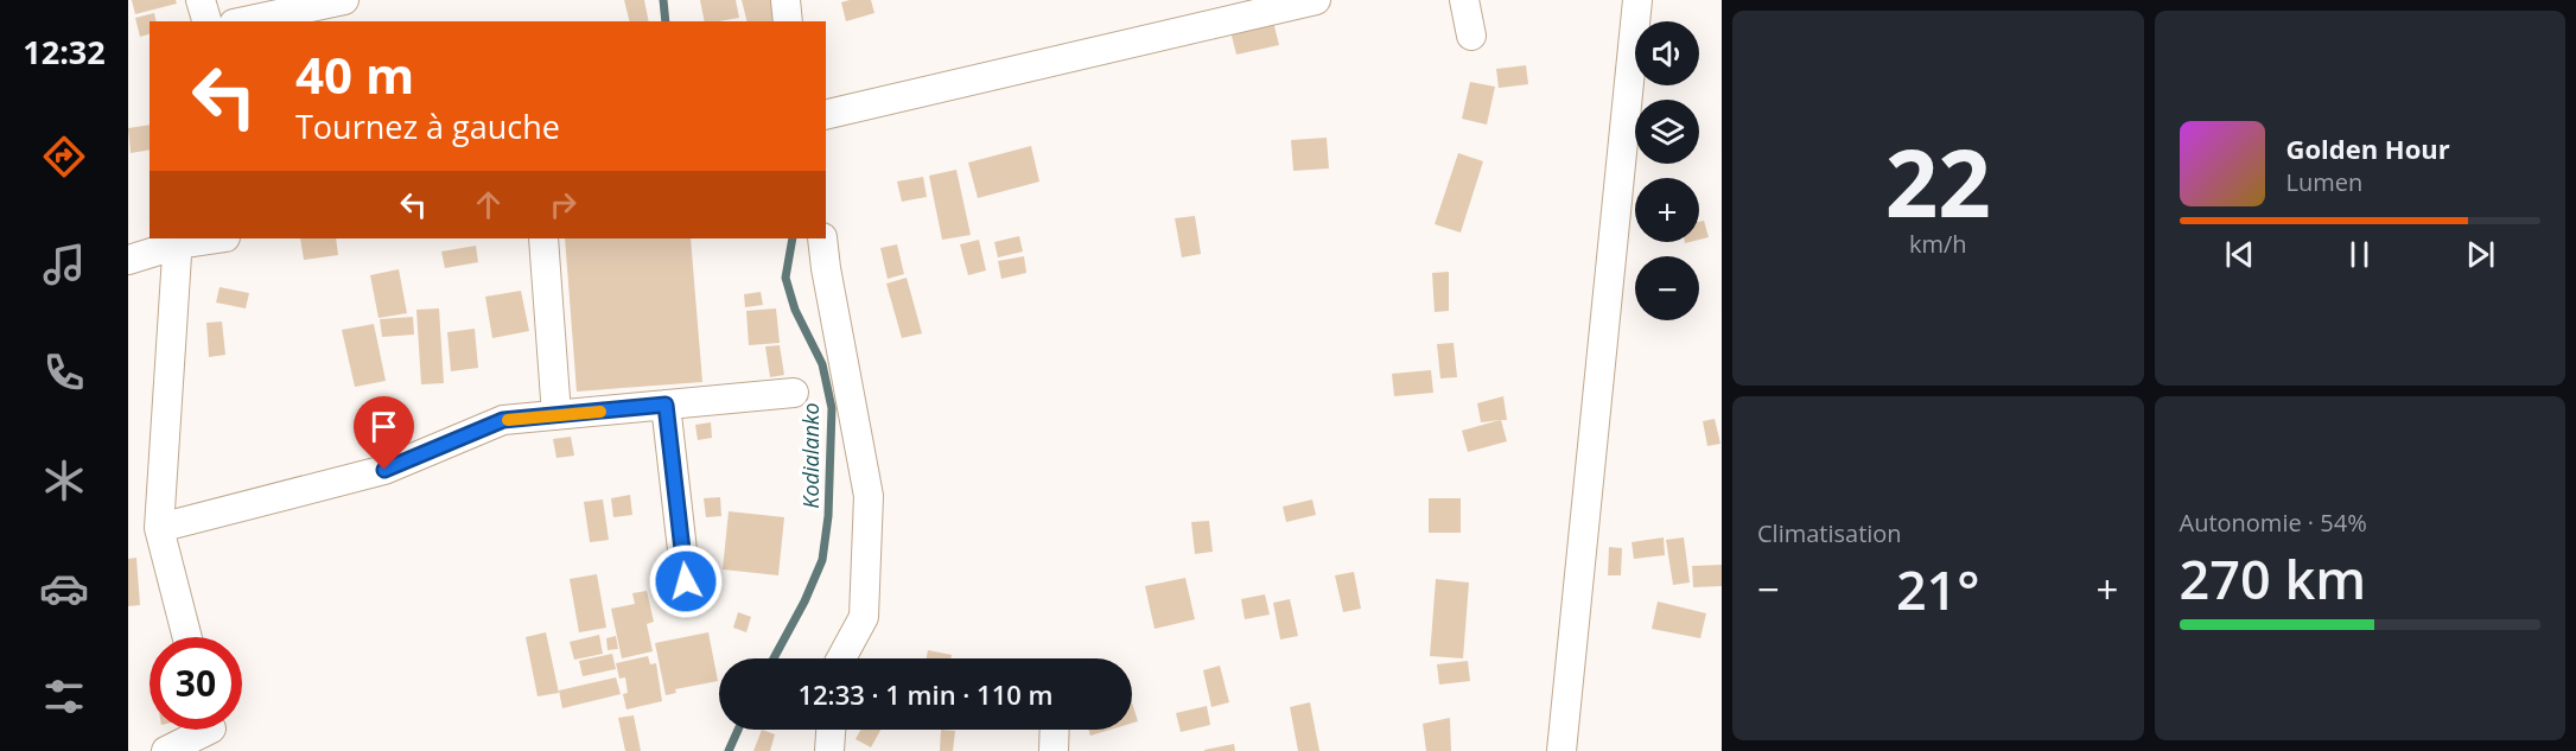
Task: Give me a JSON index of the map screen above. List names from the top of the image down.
{
  "water": ["Kodialanko"],
  "page": {
    "tabs": "12:32",
    "tile": [
      ["22", "km/h"],
      "Climatisation",
      ["Autonomie · 54%", "270 km"]
    ],
    "map_buttons": ["+", "−"],
    "turn": ["40 m", "Tournez à gauche"],
    "song": ["Golden Hour", "Lumen"],
    "heat": ["−", "21°", "+"],
    "limit": "30",
    "trip": "12:33 · 1 min · 110 m"
  }
}
